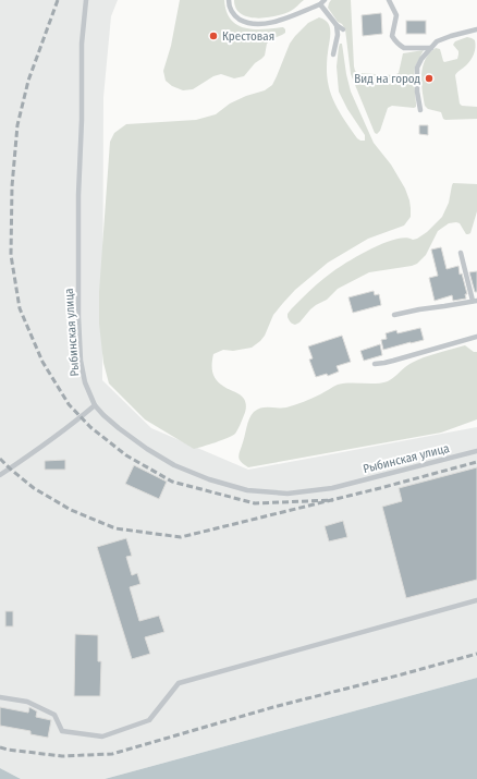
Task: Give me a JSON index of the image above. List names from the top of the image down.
{
  "streets": {
    "lane": ["Рыбинская улица"]
  },
  "places": ["Крестовая", "Вид на город"]
}
